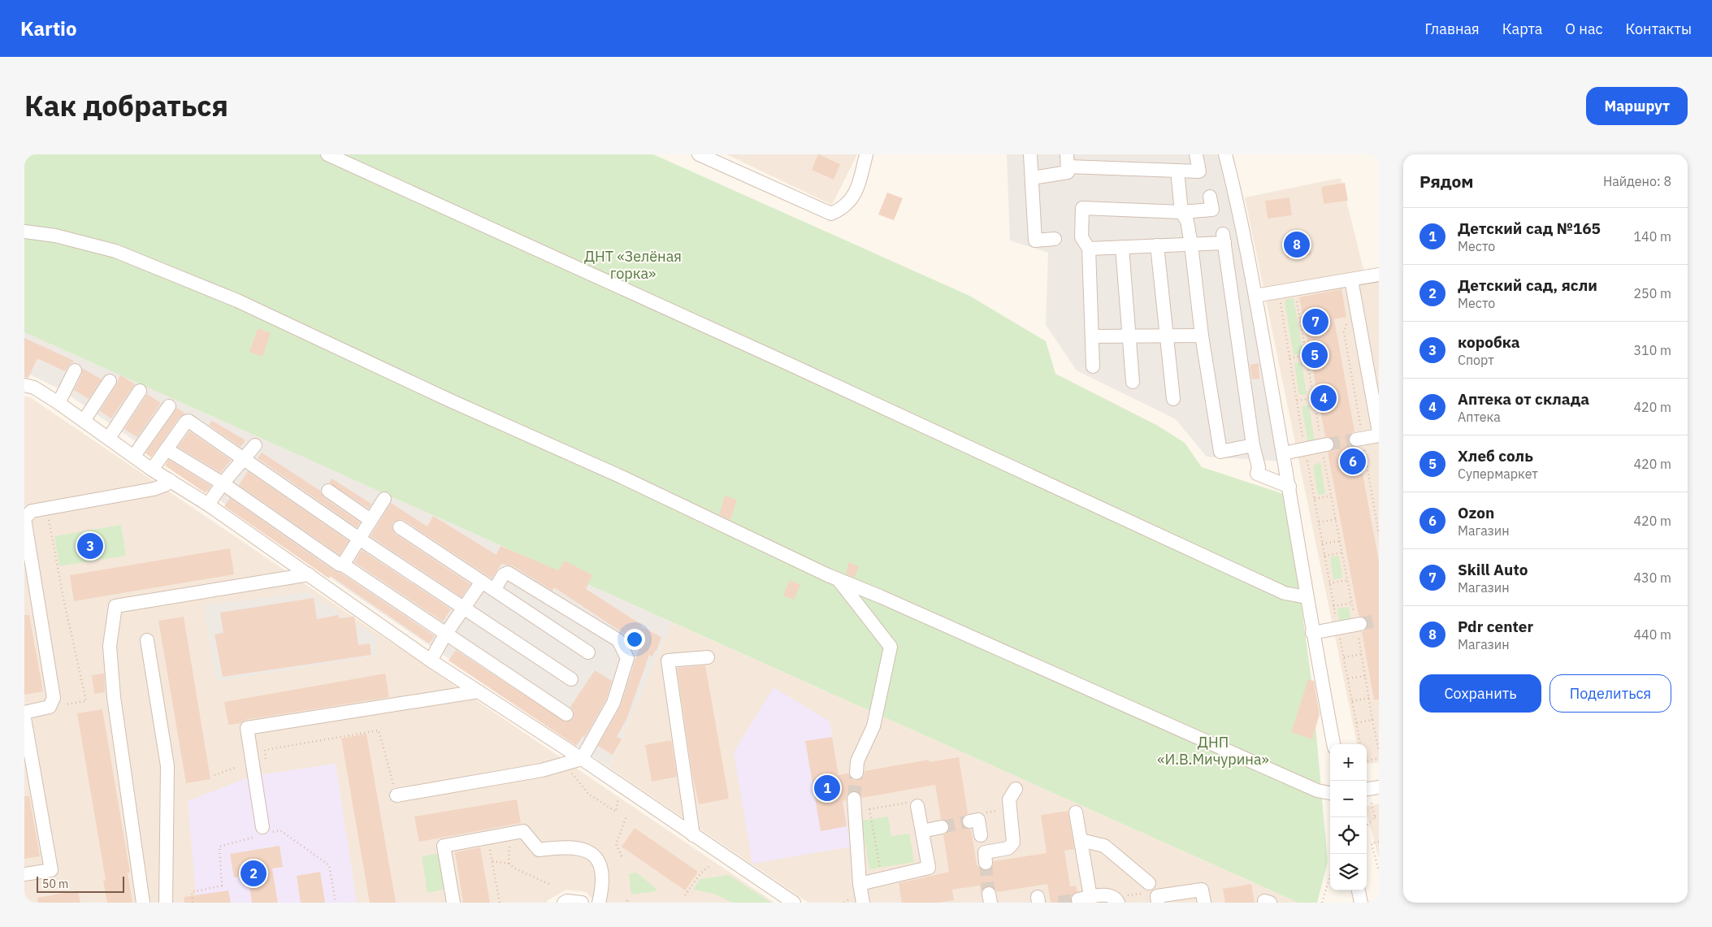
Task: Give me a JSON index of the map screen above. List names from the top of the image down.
{
  "parks": ["ДНТ «Зелёная горка»", "ДНП «И.В.Мичурина»"],
  "scale_bar": "50 m",
  "page": {
    "header": "Kartio",
    "nav": [
      "Главная",
      "Карта",
      "О нас",
      "Контакты"
    ],
    "title": "Как добраться",
    "buttons": [
      "Маршрут",
      ["Сохранить", "Поделиться"]
    ],
    "heading": ["Рядом", "Найдено: 8"],
    "list": [
      {
        "mark": "1",
        "name": "Детский сад №165",
        "note": "Место",
        "value": "140 m"
      },
      {
        "mark": "2",
        "name": "Детский сад, ясли",
        "note": "Место",
        "value": "250 m"
      },
      {
        "mark": "3",
        "name": "коробка",
        "note": "Спорт",
        "value": "310 m"
      },
      {
        "mark": "4",
        "name": "Аптека от склада",
        "note": "Аптека",
        "value": "420 m"
      },
      {
        "mark": "5",
        "name": "Хлеб соль",
        "note": "Супермаркет",
        "value": "420 m"
      },
      {
        "mark": "6",
        "name": "Ozon",
        "note": "Магазин",
        "value": "420 m"
      },
      {
        "mark": "7",
        "name": "Skill Auto",
        "note": "Магазин",
        "value": "430 m"
      },
      {
        "mark": "8",
        "name": "Pdr center",
        "note": "Магазин",
        "value": "440 m"
      }
    ],
    "pins": [
      "8",
      "7",
      "5",
      "4",
      "6",
      "3",
      "1",
      "2"
    ],
    "map_buttons": ["+", "−"],
    "scale": "50 m"
  }
}
